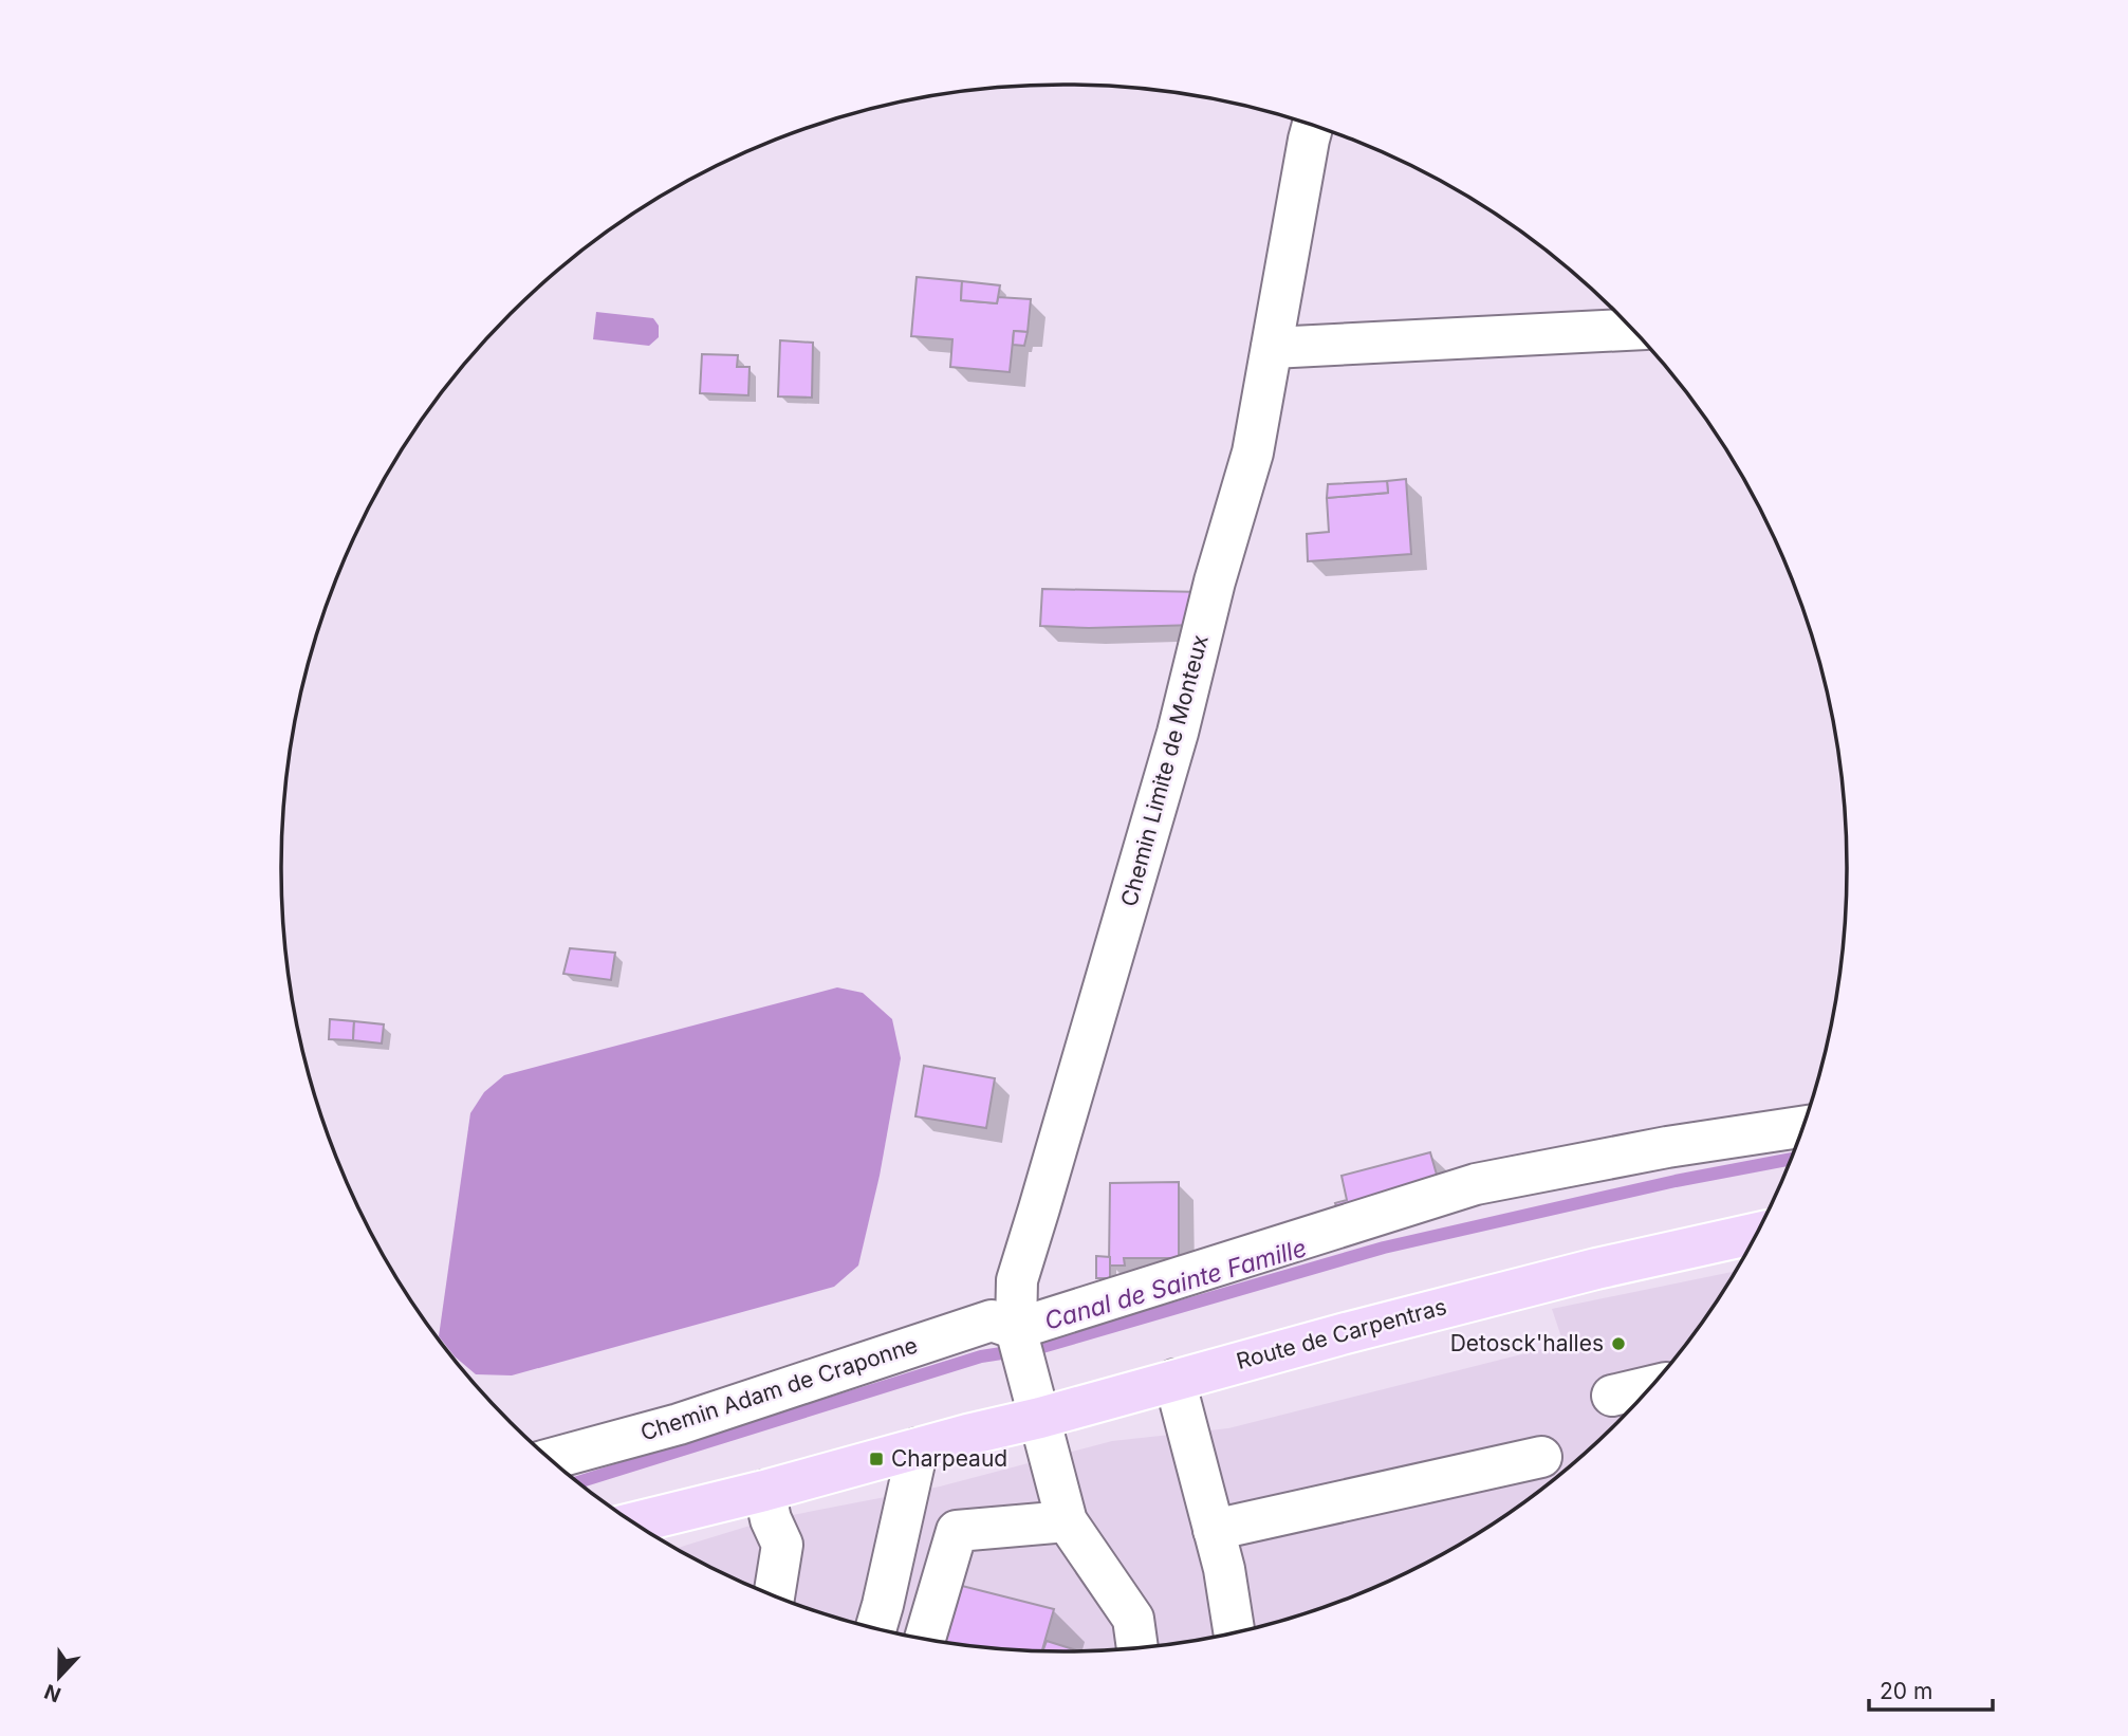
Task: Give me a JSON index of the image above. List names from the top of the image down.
{
  "streets": {
    "main road": ["Route de Carpentras"],
    "street": ["Chemin Limite de Monteux", "Chemin Adam de Craponne"]
  },
  "crossings": [
    ["Chemin Limite de Monteux", "Route de Carpentras"],
    ["Chemin Limite de Monteux", "Chemin Adam de Craponne"]
  ],
  "water": ["Canal de Sainte Famille"],
  "places": {
    "other": ["Detosck'halles"],
    "transit": ["Charpeaud"]
  },
  "scale_bar": "20 m",
  "north": "bottom"
}
